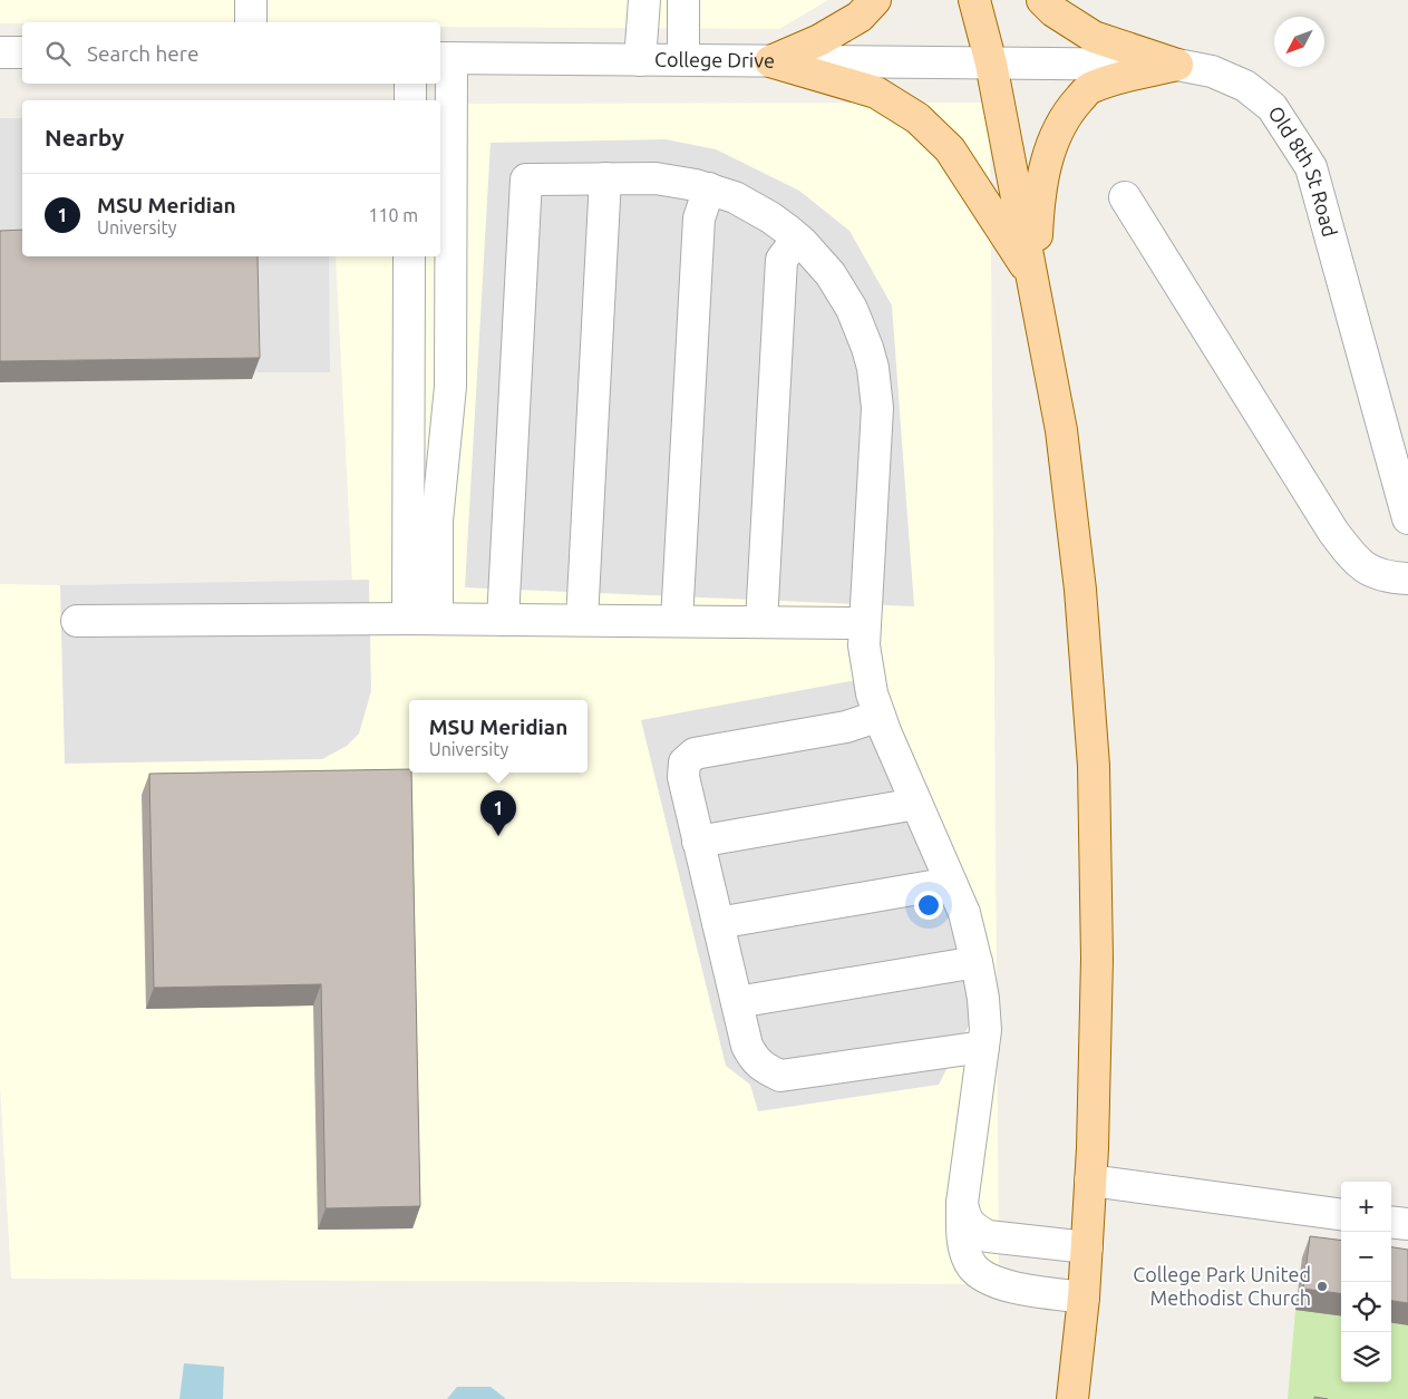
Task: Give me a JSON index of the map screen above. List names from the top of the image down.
{
  "streets": {
    "street": ["College Drive", "Old 8th St Road"]
  },
  "crossings": [
    ["College Drive", "Old 8th St Road"]
  ],
  "places": ["College Park United Methodist Church"],
  "north": "bottom left",
  "page": {
    "search": "Search here",
    "heading": "Nearby",
    "list": [
      {
        "mark": "1",
        "name": "MSU Meridian",
        "note": "University",
        "value": "110 m"
      }
    ],
    "popup": ["MSU Meridian", "University"],
    "pins": "1",
    "map_buttons": ["+", "−"]
  }
}
